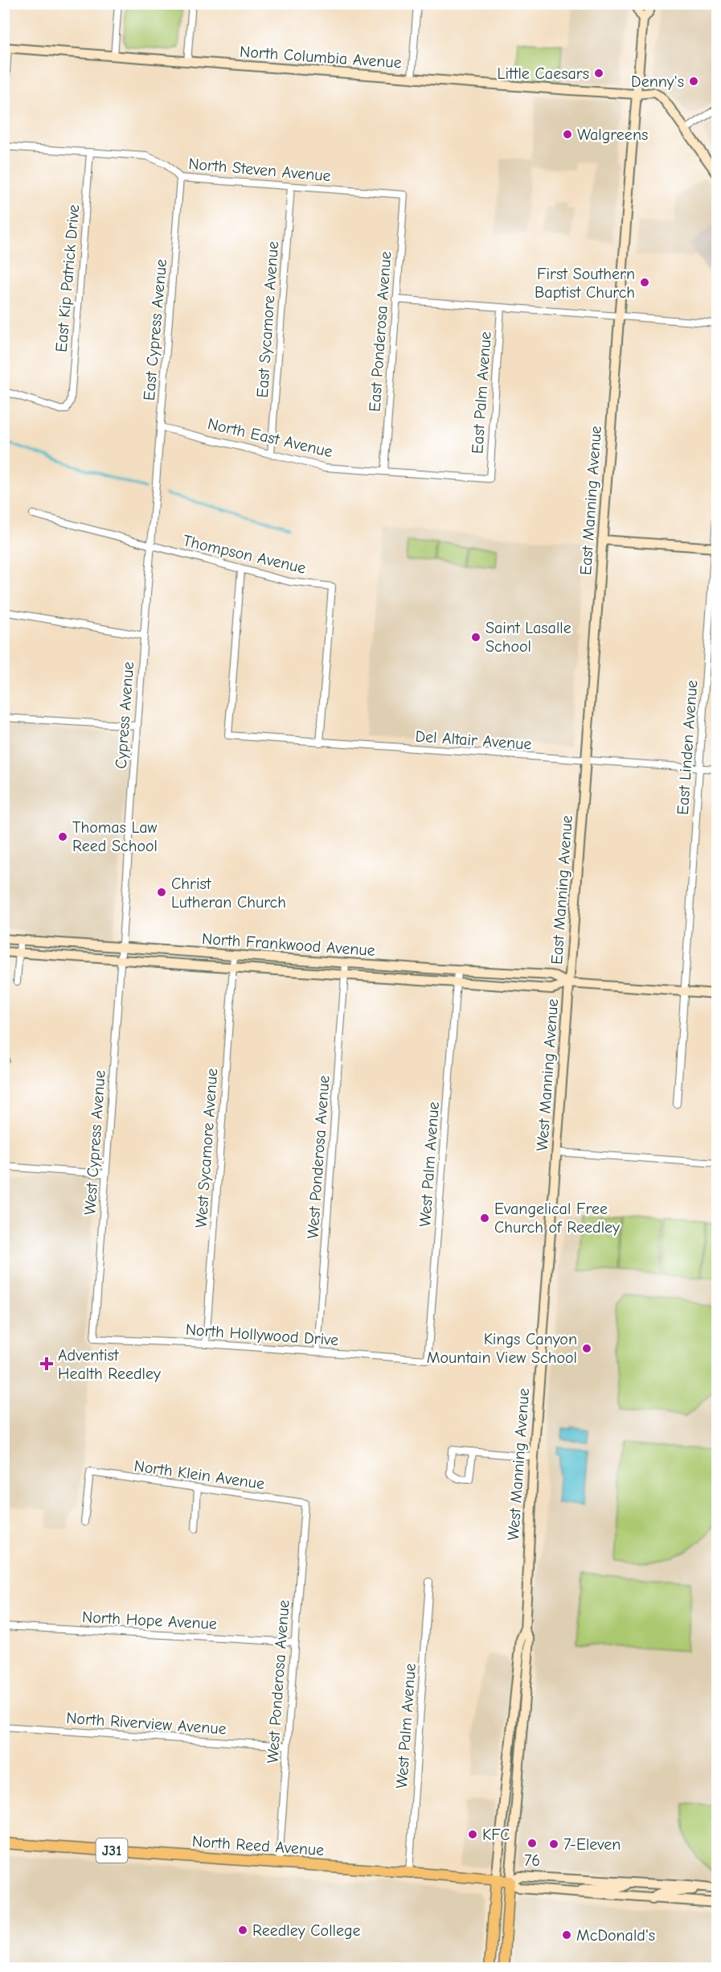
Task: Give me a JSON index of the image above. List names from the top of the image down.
{
  "streets": {
    "main road": ["West Manning Avenue", "North Reed Avenue", "J31"],
    "street": [
      "North Columbia Avenue",
      "North Steven Avenue",
      "East Kip Patrick Drive",
      "East Sycamore Avenue",
      "East Cypress Avenue",
      "East Ponderosa Avenue",
      "East Palm Avenue",
      "North East Avenue",
      "East Manning Avenue",
      "Thompson Avenue",
      "Cypress Avenue",
      "Del Altair Avenue",
      "East Linden Avenue",
      "North Frankwood Avenue",
      "West Cypress Avenue",
      "West Sycamore Avenue",
      "West Ponderosa Avenue",
      "West Palm Avenue",
      "North Hollywood Drive",
      "North Klein Avenue",
      "North Hope Avenue",
      "North Riverview Avenue"
    ]
  },
  "crossings": [
    ["North Columbia Avenue", "East Manning Avenue"],
    ["North Steven Avenue", "East Kip Patrick Drive"],
    ["North Steven Avenue", "East Sycamore Avenue"],
    ["North Steven Avenue", "East Cypress Avenue"],
    ["North Steven Avenue", "East Ponderosa Avenue"],
    ["East Sycamore Avenue", "North East Avenue"],
    ["East Cypress Avenue", "North East Avenue"],
    ["East Cypress Avenue", "Cypress Avenue"],
    ["East Ponderosa Avenue", "North East Avenue"],
    ["East Palm Avenue", "North East Avenue"],
    ["East Manning Avenue", "Del Altair Avenue"],
    ["East Manning Avenue", "North Frankwood Avenue"],
    ["East Manning Avenue", "West Manning Avenue"],
    ["Thompson Avenue", "Cypress Avenue"],
    ["Thompson Avenue", "Del Altair Avenue"],
    ["Cypress Avenue", "North Frankwood Avenue"],
    ["Cypress Avenue", "West Cypress Avenue"],
    ["Del Altair Avenue", "East Linden Avenue"],
    ["East Linden Avenue", "North Frankwood Avenue"],
    ["North Frankwood Avenue", "West Manning Avenue"],
    ["North Frankwood Avenue", "West Cypress Avenue"],
    ["North Frankwood Avenue", "West Sycamore Avenue"],
    ["North Frankwood Avenue", "West Ponderosa Avenue"],
    ["North Frankwood Avenue", "West Palm Avenue"],
    ["West Manning Avenue", "North Reed Avenue"],
    ["West Cypress Avenue", "North Hollywood Drive"],
    ["West Sycamore Avenue", "North Hollywood Drive"],
    ["West Ponderosa Avenue", "North Hollywood Drive"],
    ["West Ponderosa Avenue", "North Klein Avenue"],
    ["West Ponderosa Avenue", "North Hope Avenue"],
    ["West Ponderosa Avenue", "North Riverview Avenue"],
    ["West Ponderosa Avenue", "North Reed Avenue"],
    ["West Palm Avenue", "North Hollywood Drive"],
    ["West Palm Avenue", "North Reed Avenue"]
  ],
  "places": {
    "other": [
      "Little Caesars",
      "Denny's",
      "Walgreens",
      "First Southern Baptist Church",
      "Saint Lasalle School",
      "Thomas Law Reed School",
      "Christ Lutheran Church",
      "Evangelical Free Church of Reedley",
      "Kings Canyon Mountain View School",
      "KFC",
      "76",
      "7-Eleven",
      "Reedley College",
      "McDonald's"
    ],
    "health": ["Adventist Health Reedley"]
  }
}
